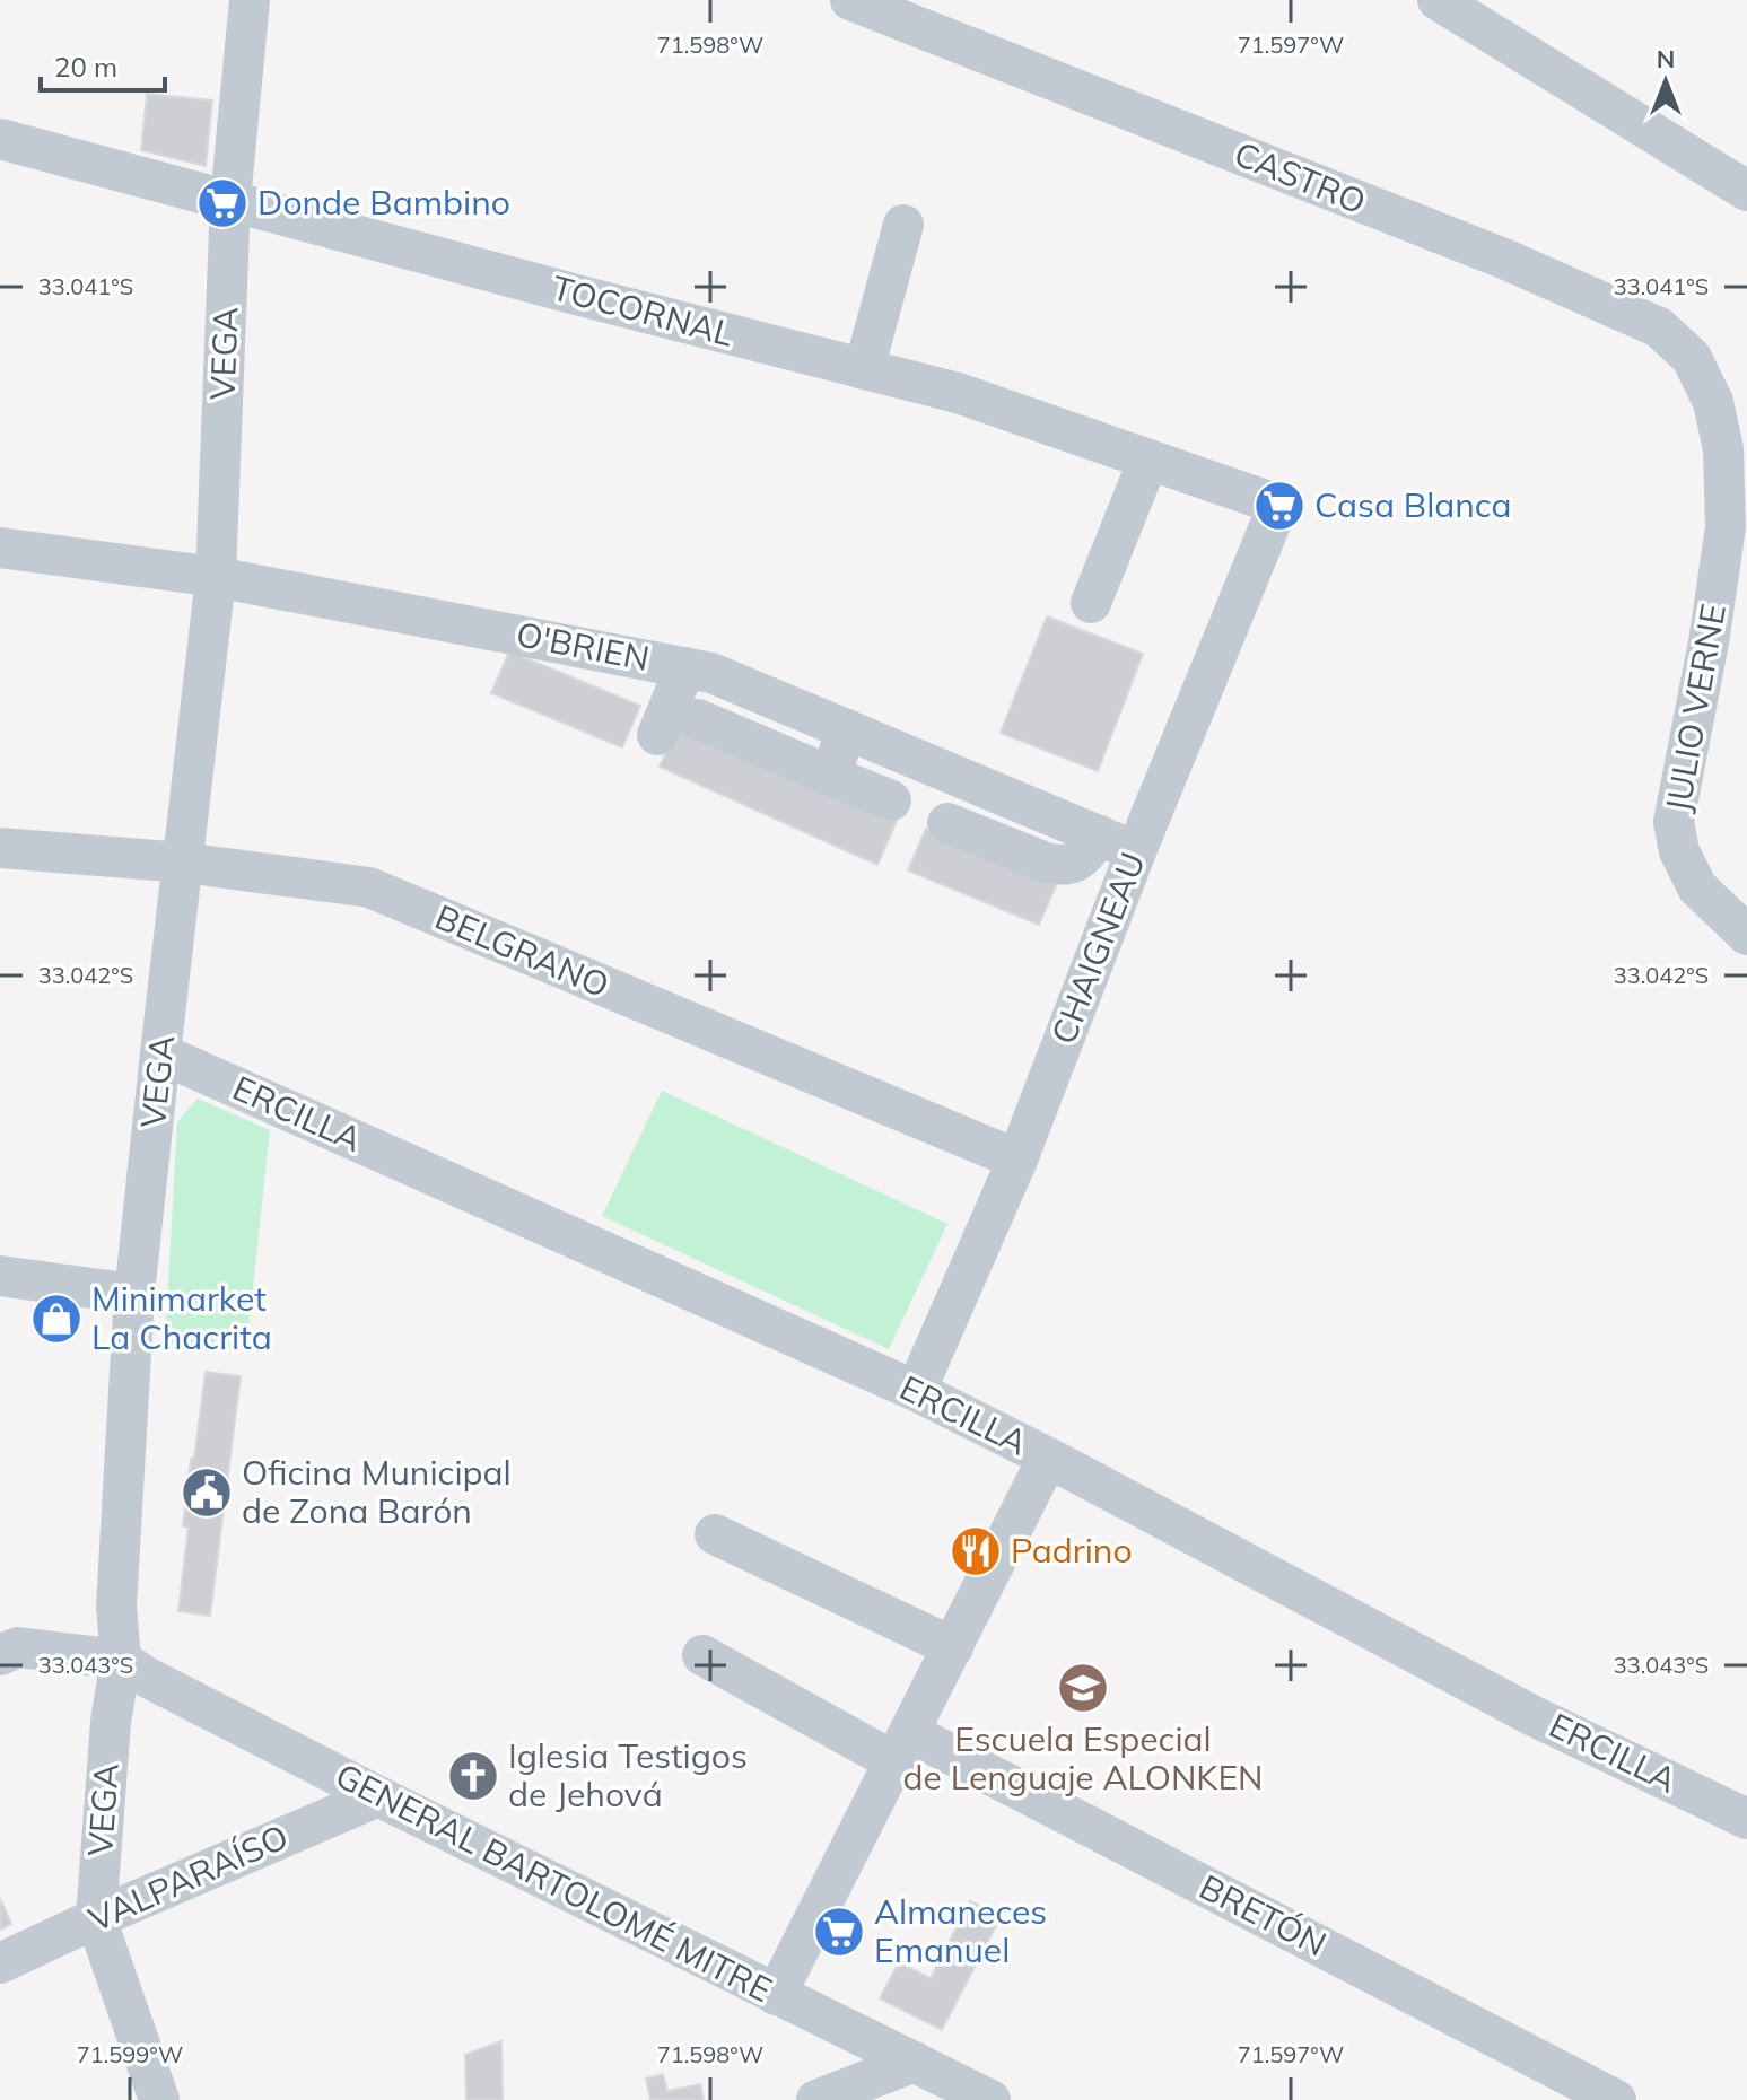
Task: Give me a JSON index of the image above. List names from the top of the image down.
{
  "streets": {
    "street": [
      "CASTRO",
      "TOCORNAL",
      "VEGA",
      "O'BRIEN",
      "JULIO VERNE",
      "CHAIGNEAU",
      "BELGRANO",
      "ERCILLA",
      "VALPARAÍSO",
      "GENERAL BARTOLOMÉ MITRE",
      "BRETÓN"
    ]
  },
  "crossings": [
    ["CASTRO", "JULIO VERNE"],
    ["TOCORNAL", "VEGA"],
    ["TOCORNAL", "CHAIGNEAU"],
    ["VEGA", "O'BRIEN"],
    ["VEGA", "BELGRANO"],
    ["VEGA", "ERCILLA"],
    ["VEGA", "VALPARAÍSO"],
    ["VEGA", "GENERAL BARTOLOMÉ MITRE"],
    ["O'BRIEN", "CHAIGNEAU"],
    ["CHAIGNEAU", "BELGRANO"],
    ["CHAIGNEAU", "ERCILLA"],
    ["VALPARAÍSO", "GENERAL BARTOLOMÉ MITRE"]
  ],
  "places": {
    "supermarket": ["Donde Bambino", "Casa Blanca", "Almaneces Emanuel"],
    "shop": ["Minimarket La Chacrita"],
    "public building": ["Oficina Municipal de Zona Barón"],
    "restaurant": ["Padrino"],
    "school or university": ["Escuela Especial de Lenguaje ALONKEN"],
    "church": ["Iglesia Testigos de Jehová"]
  },
  "scale_bar": "20 m",
  "north": "top",
  "coordinates": [
    "71.598°W",
    "71.597°W",
    "33.041°S",
    "33.042°S",
    "33.043°S",
    "71.599°W"
  ]
}
